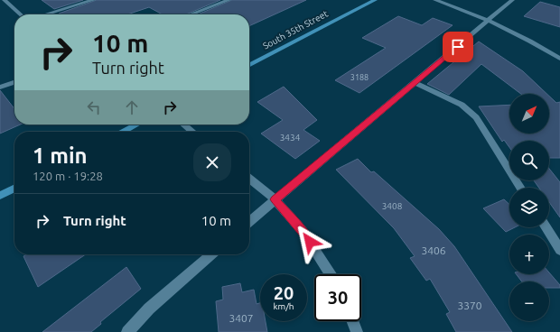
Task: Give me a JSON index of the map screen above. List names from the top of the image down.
{
  "streets": {
    "main road": ["South 35th Street"]
  },
  "house_numbers": [
    "3188",
    "3434",
    "3408",
    "3406",
    "3370",
    "3407"
  ],
  "north": "top right",
  "page": {
    "turn": ["10 m", "Turn right"],
    "map_buttons": ["+", "−"],
    "heading": ["1 min", "120 m · 19:28"],
    "list": [
      {
        "name": "Turn right",
        "value": "10 m"
      }
    ],
    "speed": "20 km/h",
    "limit": "30"
  }
}
